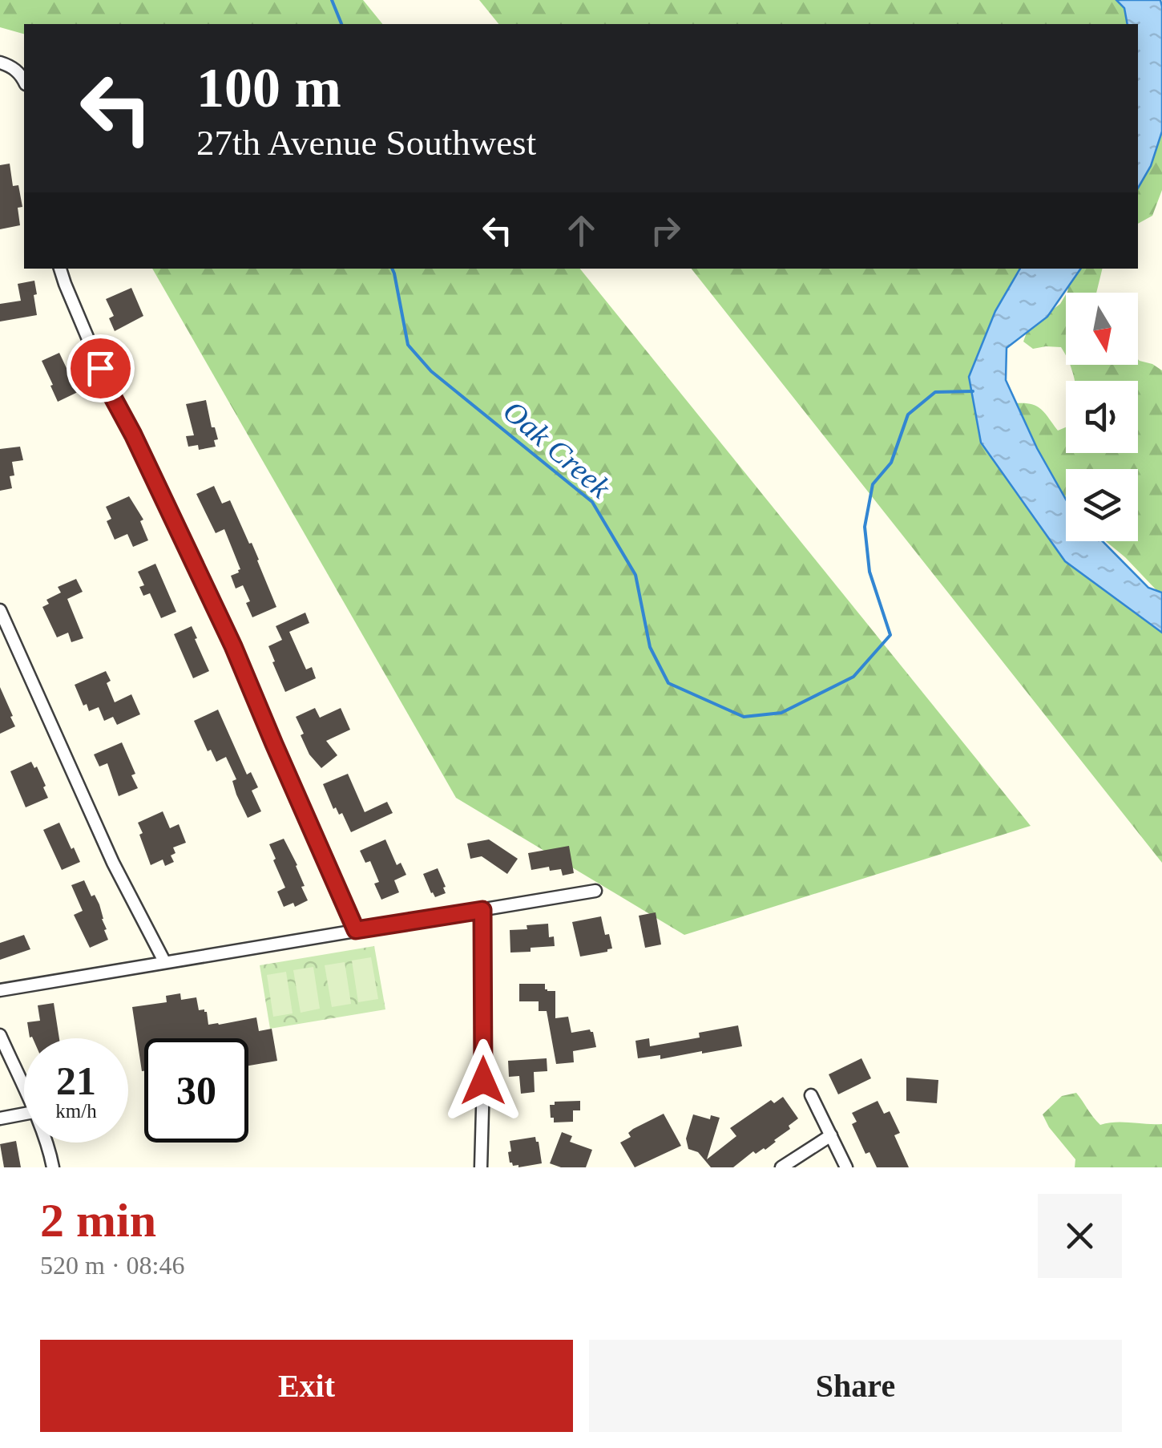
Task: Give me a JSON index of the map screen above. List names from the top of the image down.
{
  "water": ["Oak Creek"],
  "north": "bottom",
  "page": {
    "turn": ["100 m", "27th Avenue Southwest"],
    "speed": "21 km/h",
    "limit": "30",
    "heading": ["2 min", "520 m · 08:46"],
    "buttons": ["Exit", "Share"]
  }
}
